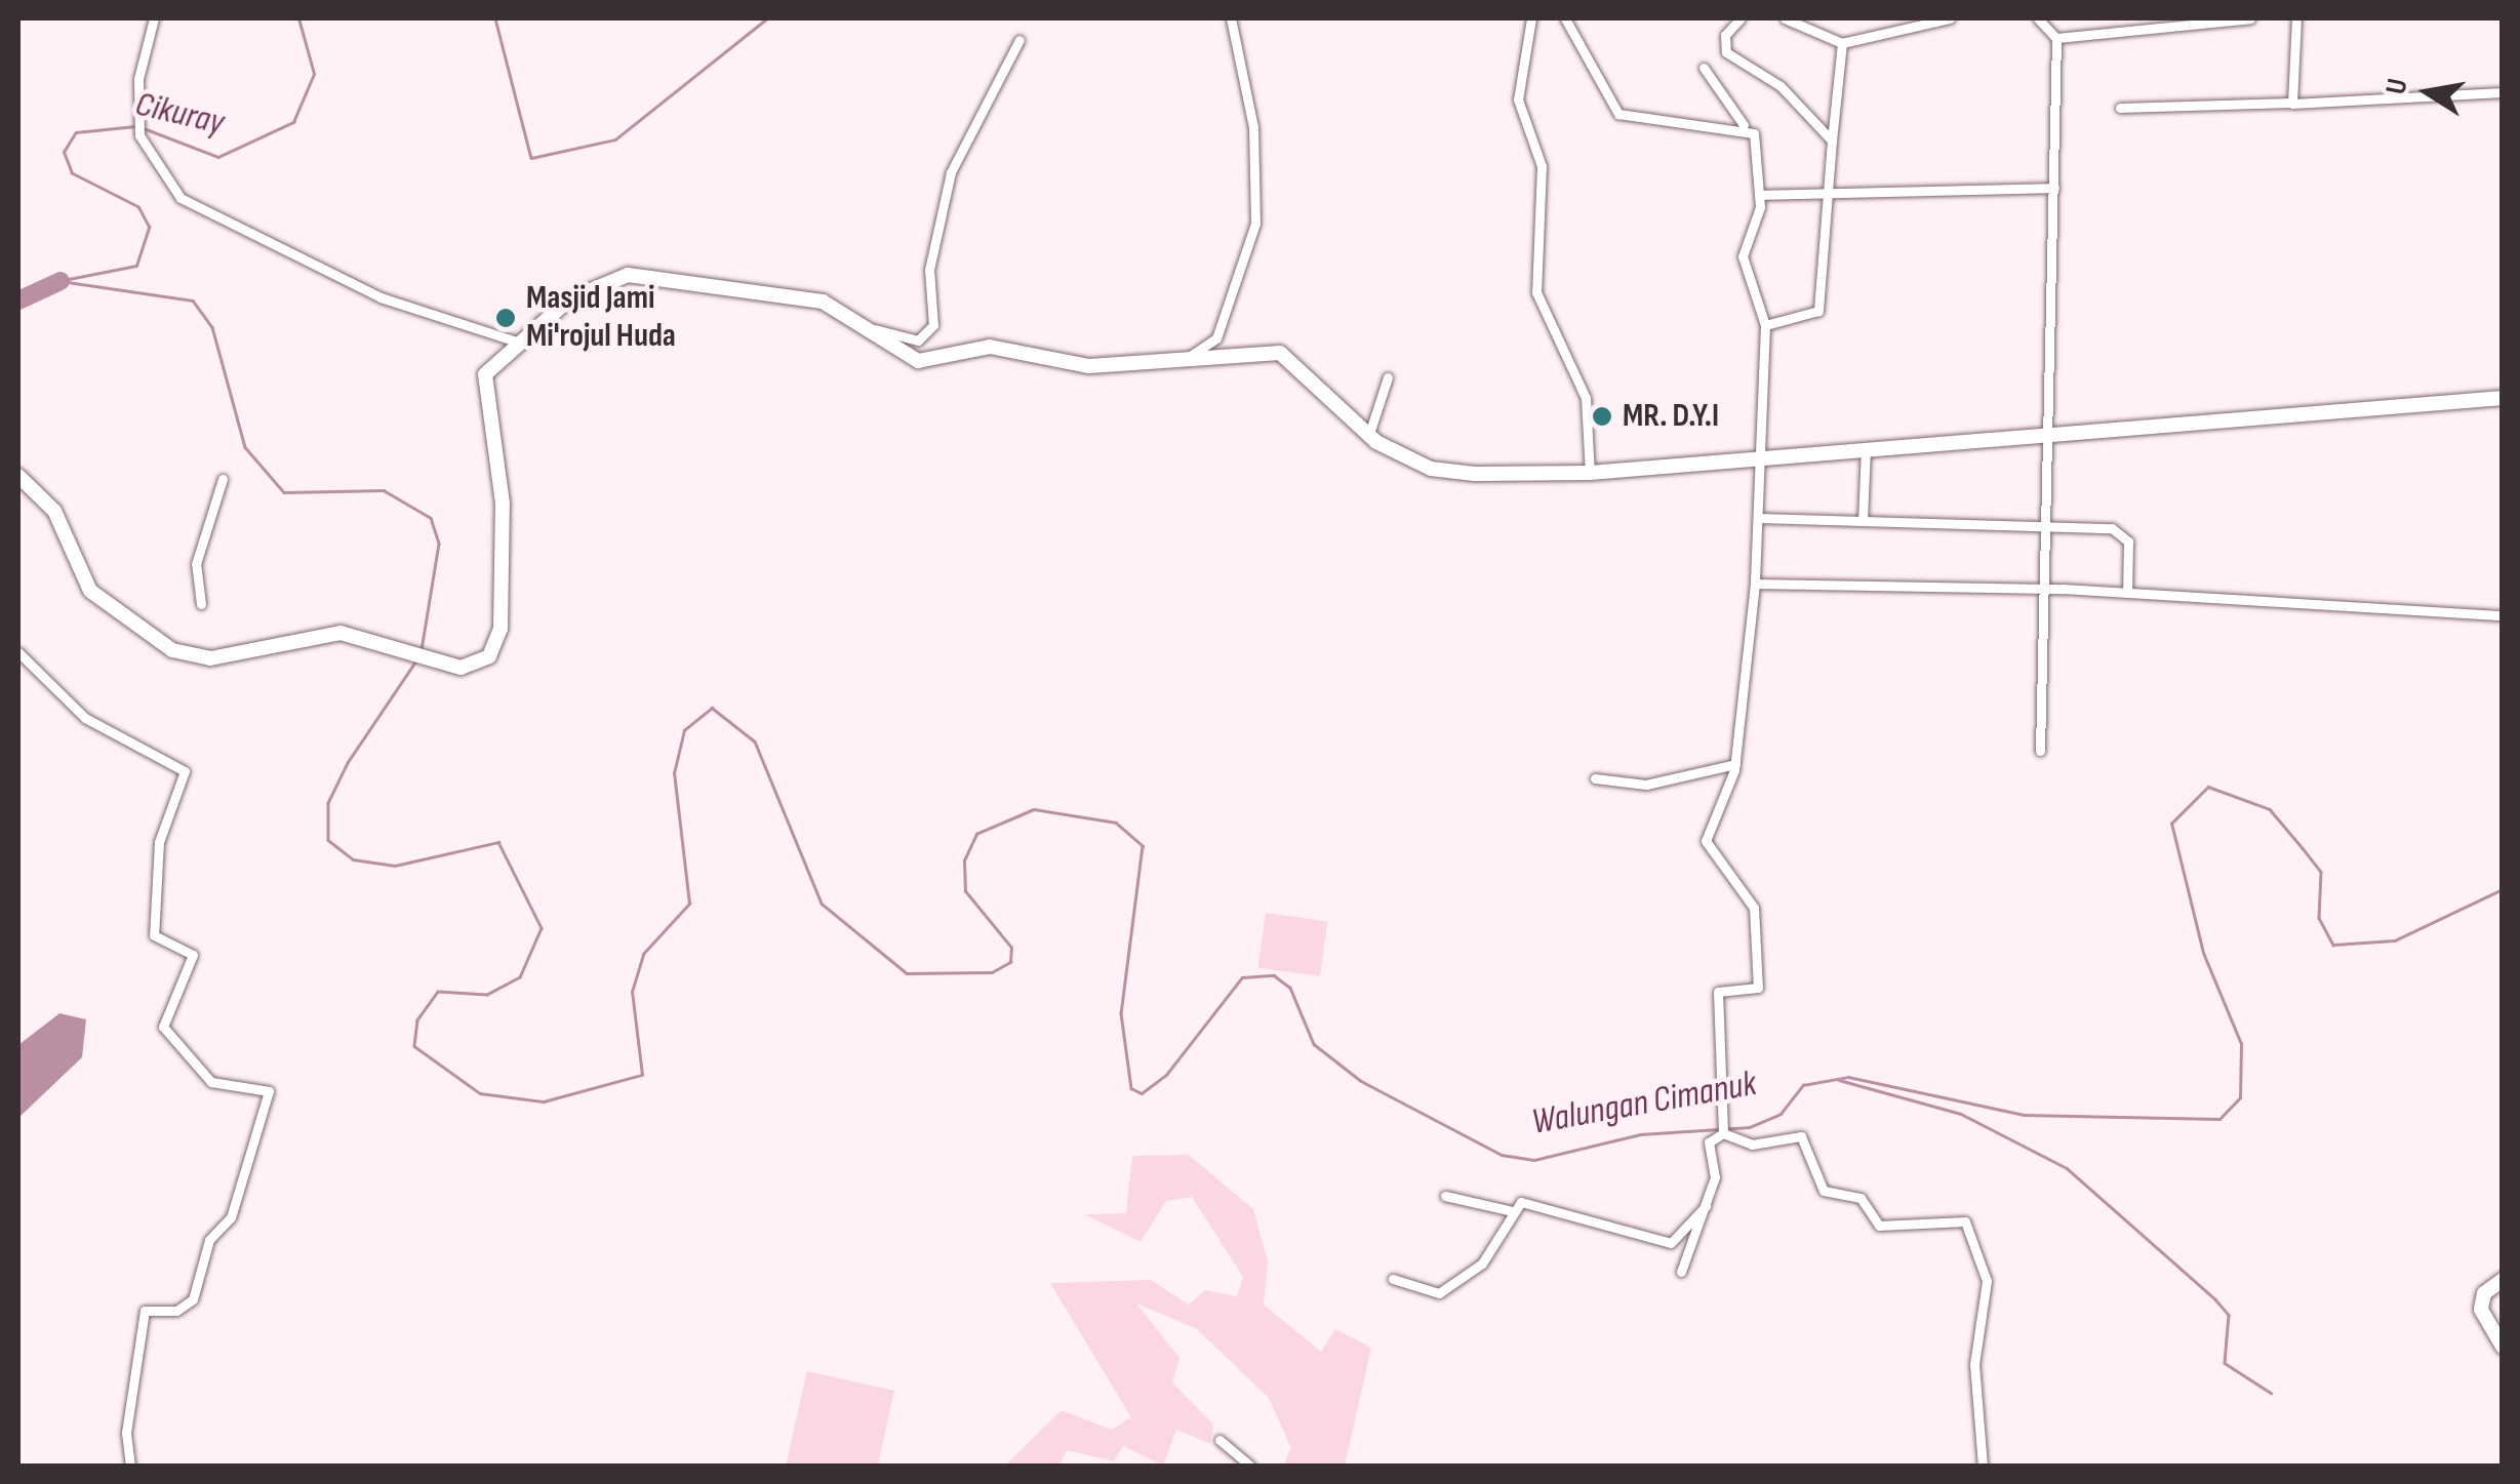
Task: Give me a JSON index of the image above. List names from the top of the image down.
{
  "water": ["Cikuray", "Walungan Cimanuk"],
  "places": ["Masjid Jami Mi'rojul Huda", "MR. D.Y.I"],
  "north": "left"
}
